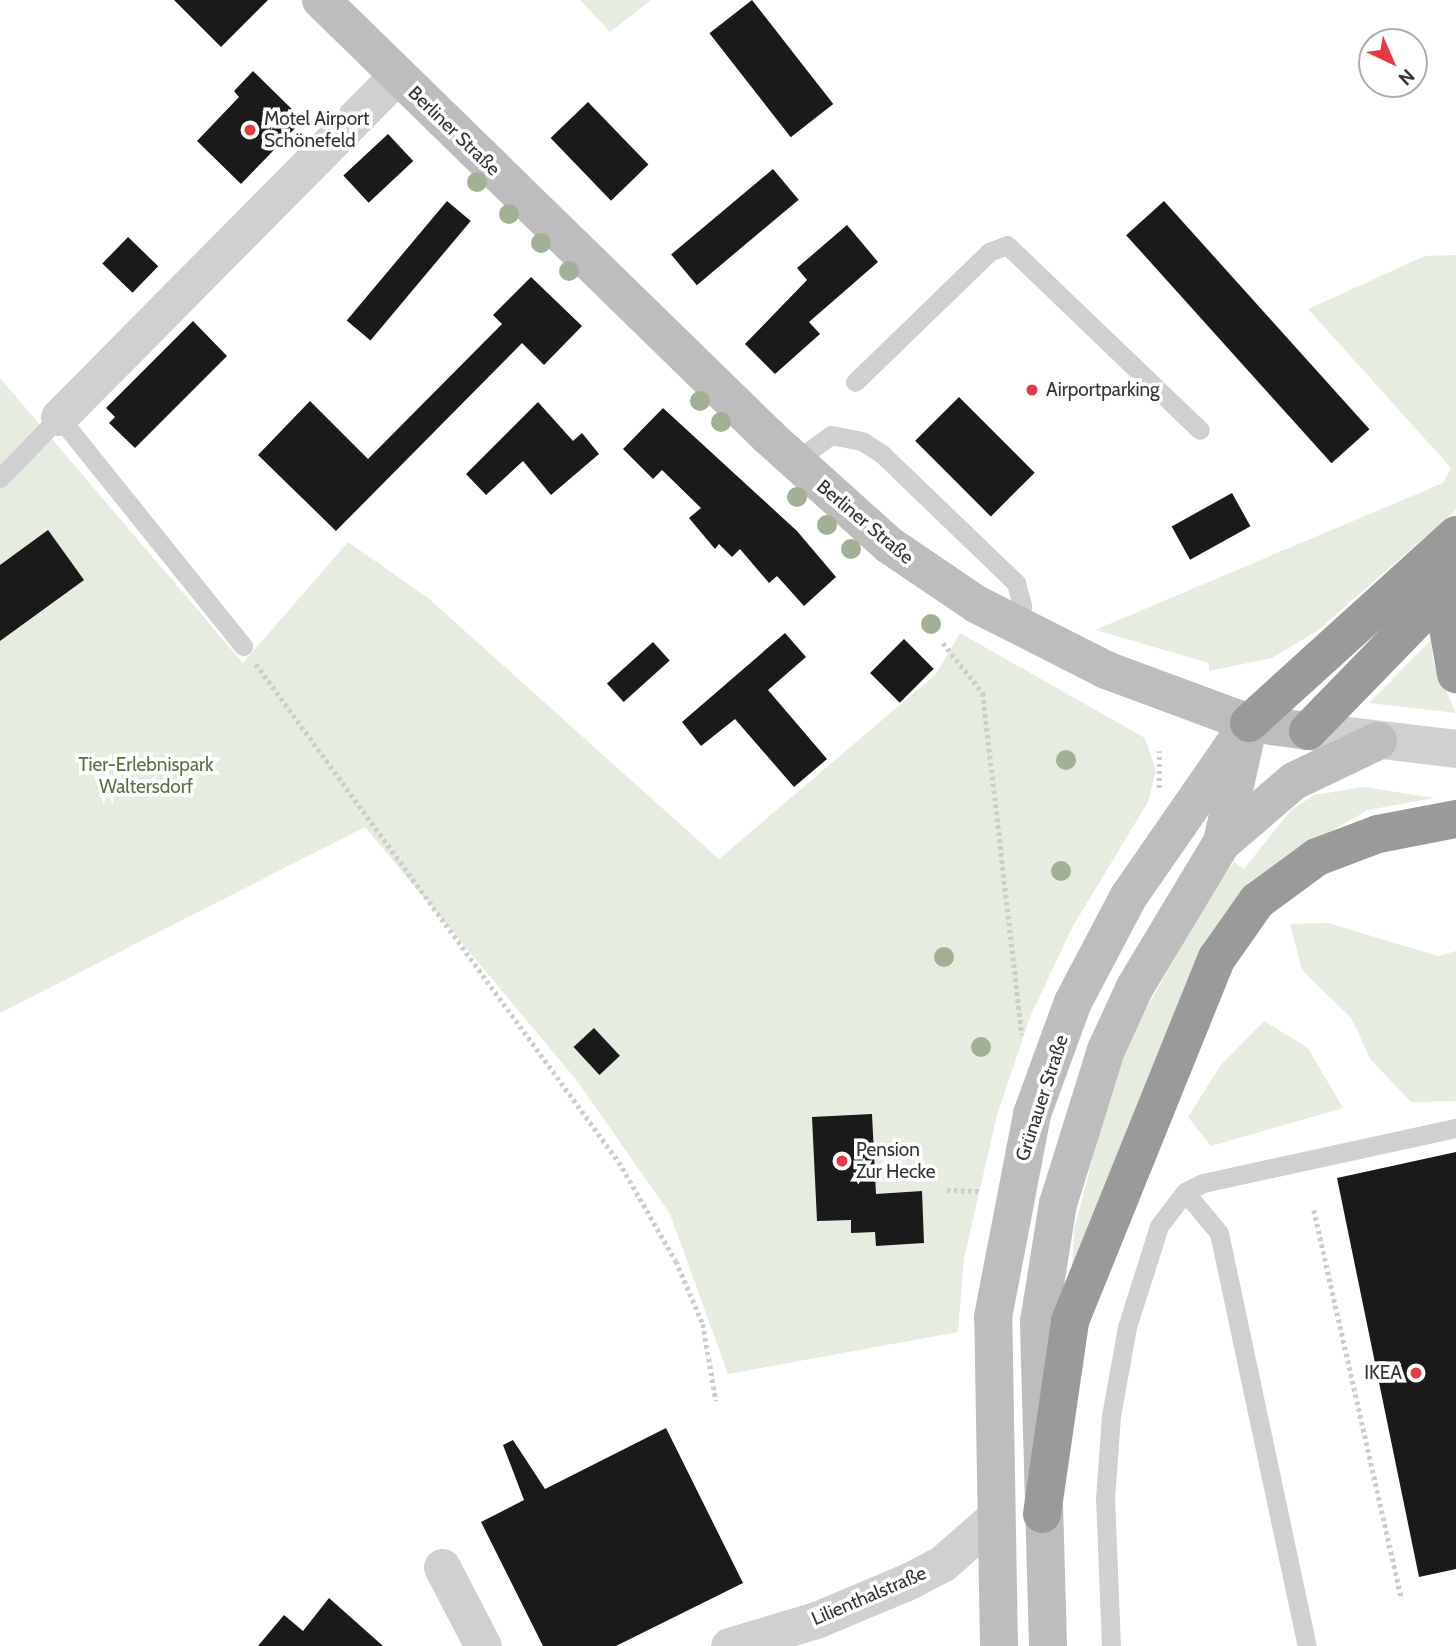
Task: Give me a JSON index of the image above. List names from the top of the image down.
{
  "streets": {
    "main road": ["Berliner Straße", "Grünauer Straße"],
    "street": ["Lilienthalstraße"]
  },
  "crossings": [
    ["Berliner Straße", "Grünauer Straße"],
    ["Grünauer Straße", "Lilienthalstraße"]
  ],
  "parks": ["Tier-Erlebnispark Waltersdorf"],
  "places": [
    "Motel Airport Schönefeld",
    "Airportparking",
    "Pension Zur Hecke",
    "IKEA"
  ],
  "north": "bottom right"
}
